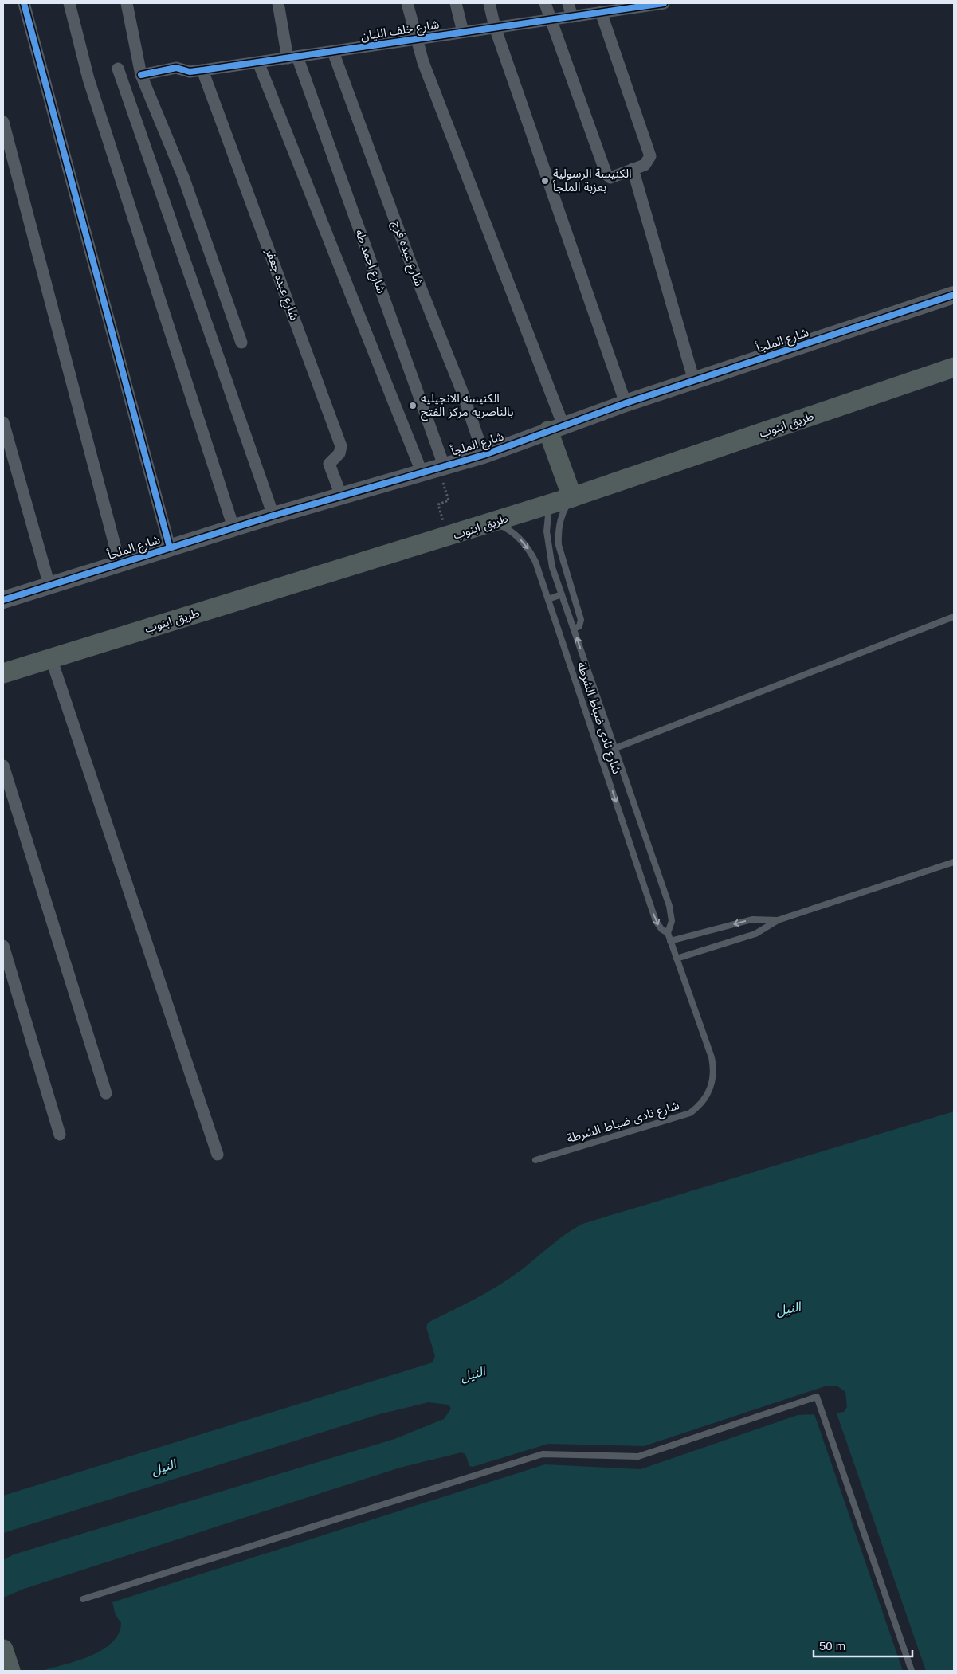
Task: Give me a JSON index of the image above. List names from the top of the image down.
{
  "streets": {
    "main road": ["طريق ابنوب"],
    "street": [
      "شارع خلف الليان",
      "شارع عبده فرج",
      "شارع احمد طه",
      "شارع عبده جعفر",
      "شارع الملجأ"
    ],
    "lane": ["شارع نادى ضباط الشرطة"]
  },
  "crossings": [
    ["شارع خلف الليان", "شارع عبده فرج"],
    ["شارع خلف الليان", "شارع احمد طه"],
    ["شارع خلف الليان", "شارع عبده جعفر"],
    ["شارع عبده فرج", "شارع الملجأ"],
    ["شارع احمد طه", "شارع الملجأ"],
    ["شارع عبده جعفر", "شارع الملجأ"],
    ["طريق ابنوب", "شارع نادى ضباط الشرطة"]
  ],
  "water": ["النيل"],
  "places": ["الكنيسة الرسولية بعزبة الملجأ", "الكنيسه الانجيليه بالناصريه مركز الفتح"],
  "scale_bar": "50 m"
}
